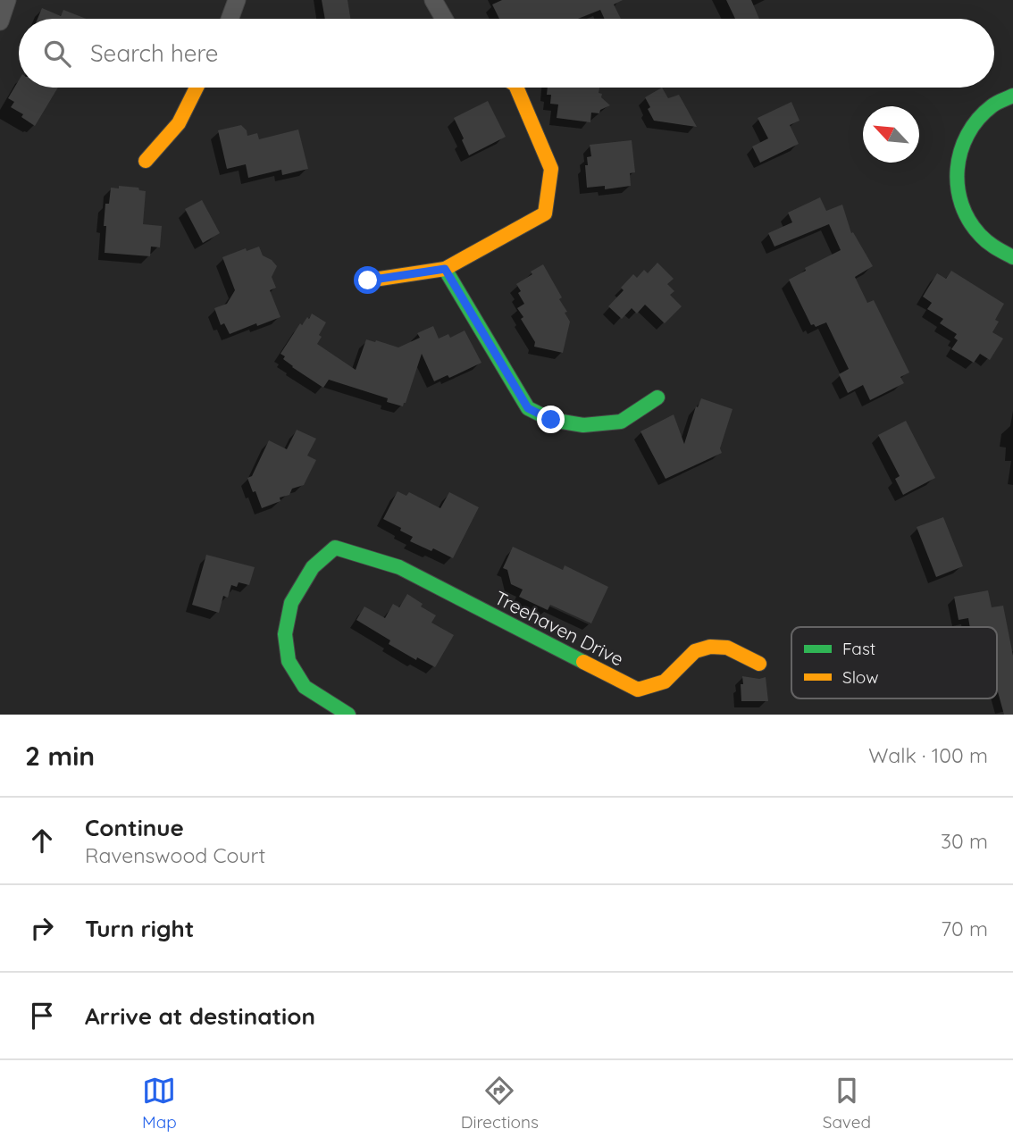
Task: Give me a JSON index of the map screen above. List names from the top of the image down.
{
  "streets": {
    "street": ["Treehaven Drive"]
  },
  "legend": ["Fast", "Slow"],
  "north": "top left",
  "page": {
    "search": "Search here",
    "heading": ["2 min", "Walk · 100 m"],
    "list": [
      ["Continue", "Ravenswood Court", "30 m"],
      ["Turn right", "70 m"],
      "Arrive at destination"
    ],
    "nav": ["Map", "Directions", "Saved"]
  }
}
